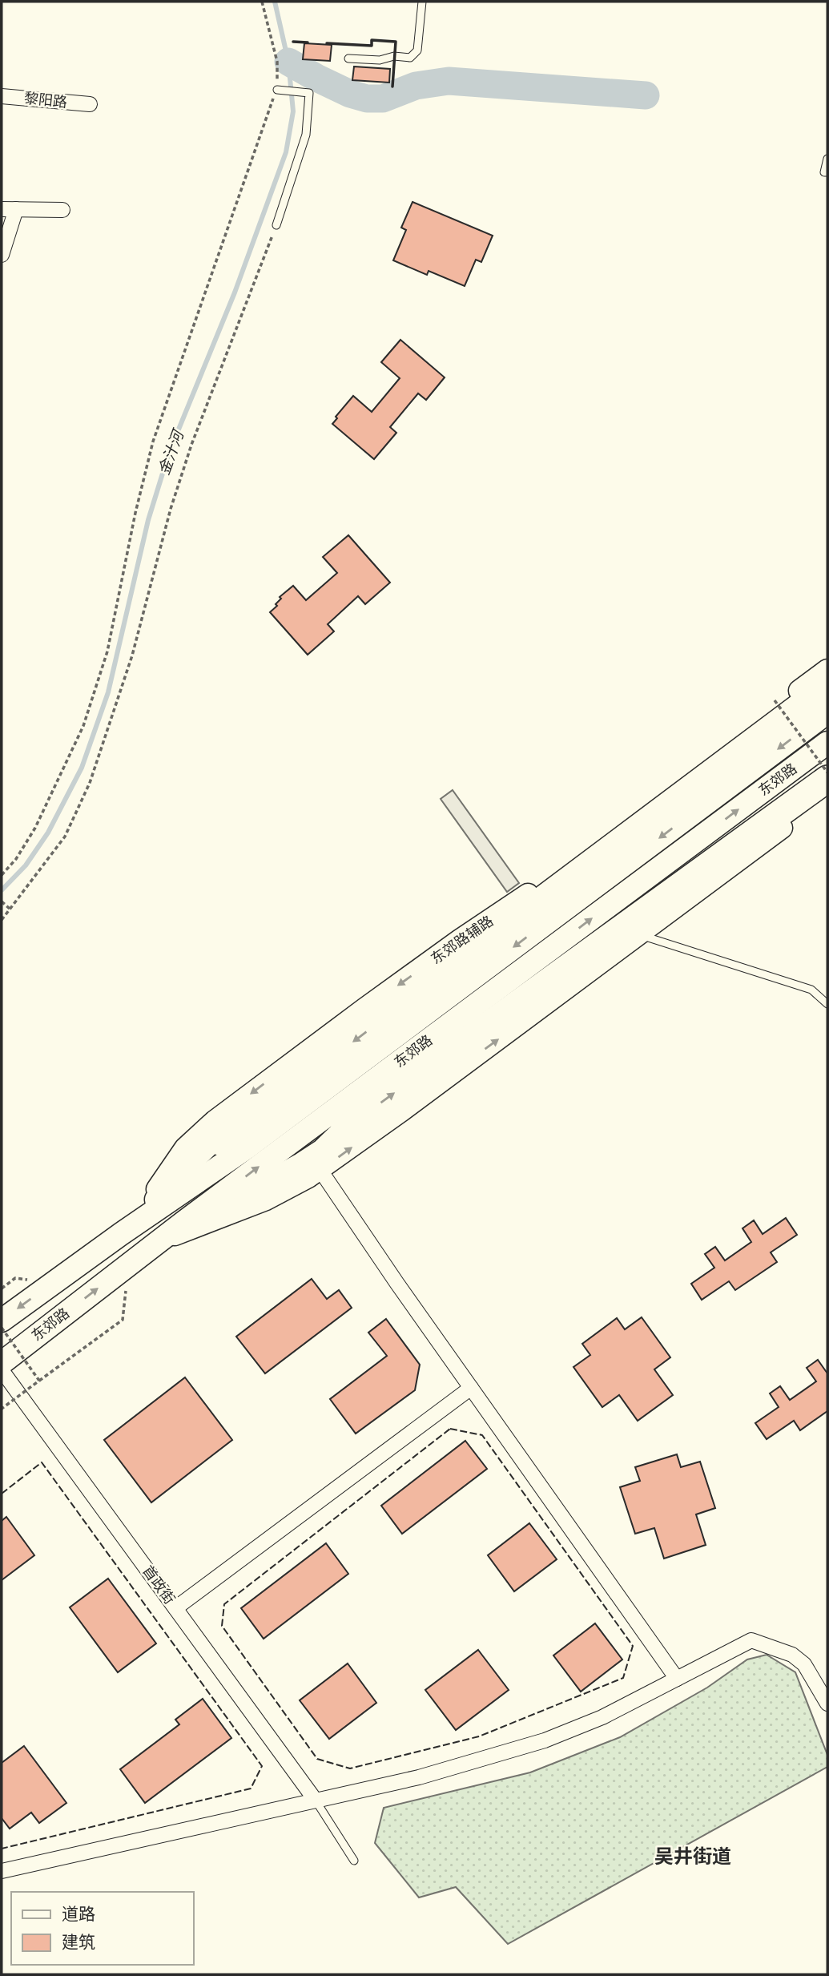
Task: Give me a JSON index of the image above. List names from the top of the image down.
{
  "streets": {
    "main road": ["东郊路", "东郊路辅路"],
    "street": ["黎阳路", "首政街"]
  },
  "crossings": [
    ["东郊路", "东郊路辅路"]
  ],
  "districts": ["吴井街道"],
  "water": ["金汁河"],
  "legend": ["道路", "建筑"]
}
